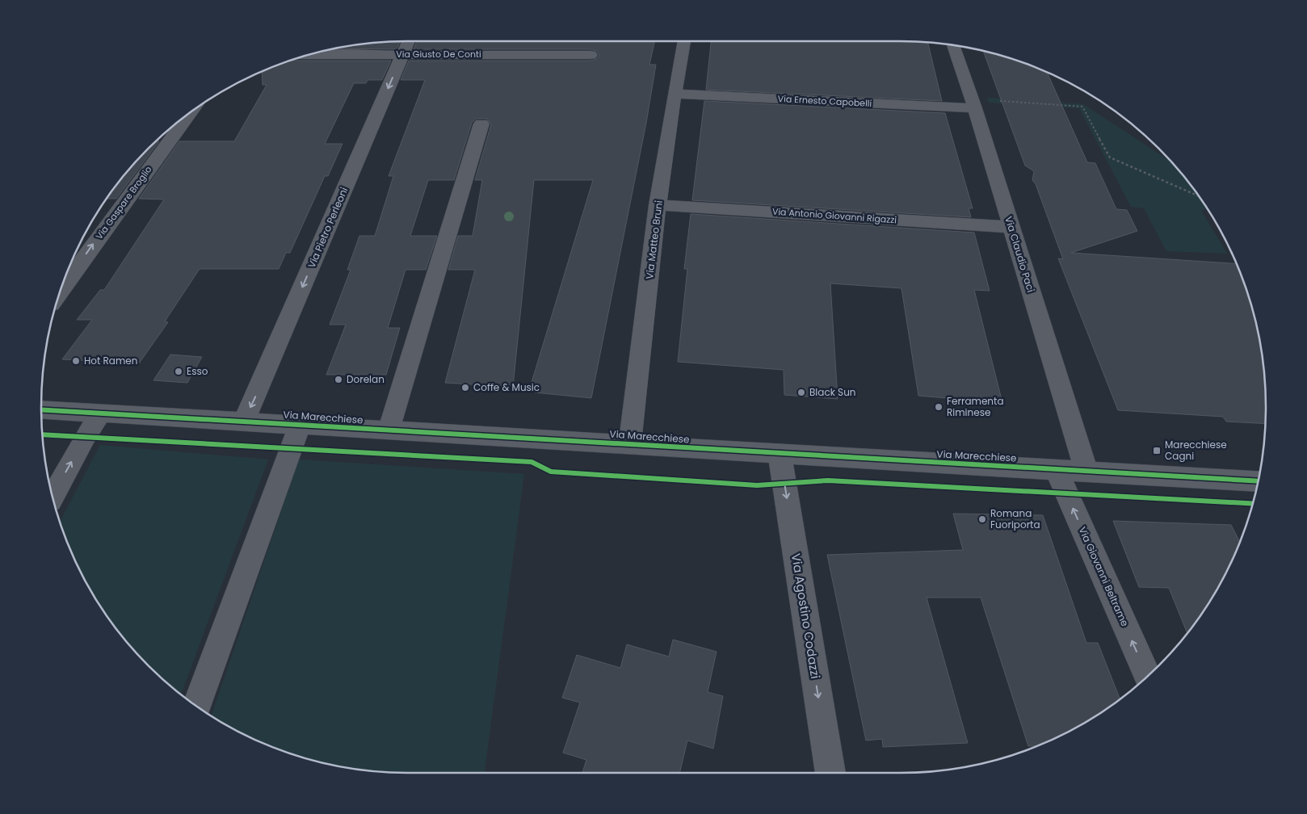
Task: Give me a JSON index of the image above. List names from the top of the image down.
{
  "streets": {
    "street": [
      "Via Giusto De Conti",
      "Via Ernesto Capobelli",
      "Via Gaspare Broglio",
      "Via Antonio Giovanni Rigazzi",
      "Via Pietro Perleoni",
      "Via Matteo Bruni",
      "Via Claudio Paci",
      "Via Marecchiese",
      "Via Giovanni Beltrame",
      "Via Agostino Codazzi"
    ]
  },
  "crossings": [
    ["Via Giusto De Conti", "Via Pietro Perleoni"],
    ["Via Ernesto Capobelli", "Via Matteo Bruni"],
    ["Via Ernesto Capobelli", "Via Claudio Paci"],
    ["Via Antonio Giovanni Rigazzi", "Via Matteo Bruni"],
    ["Via Antonio Giovanni Rigazzi", "Via Claudio Paci"],
    ["Via Pietro Perleoni", "Via Marecchiese"],
    ["Via Matteo Bruni", "Via Marecchiese"],
    ["Via Claudio Paci", "Via Marecchiese"],
    ["Via Marecchiese", "Via Giovanni Beltrame"],
    ["Via Marecchiese", "Via Agostino Codazzi"]
  ],
  "one_way": ["Via Gaspare Broglio", "Via Giovanni Beltrame", "Via Agostino Codazzi"],
  "places": {
    "other": [
      "Hot Ramen",
      "Esso",
      "Dorelan",
      "Coffe & Music",
      "Black Sun",
      "Ferramenta Riminese",
      "Romana Fuoriporta"
    ],
    "transit": ["Marecchiese Cagni"]
  }
}
